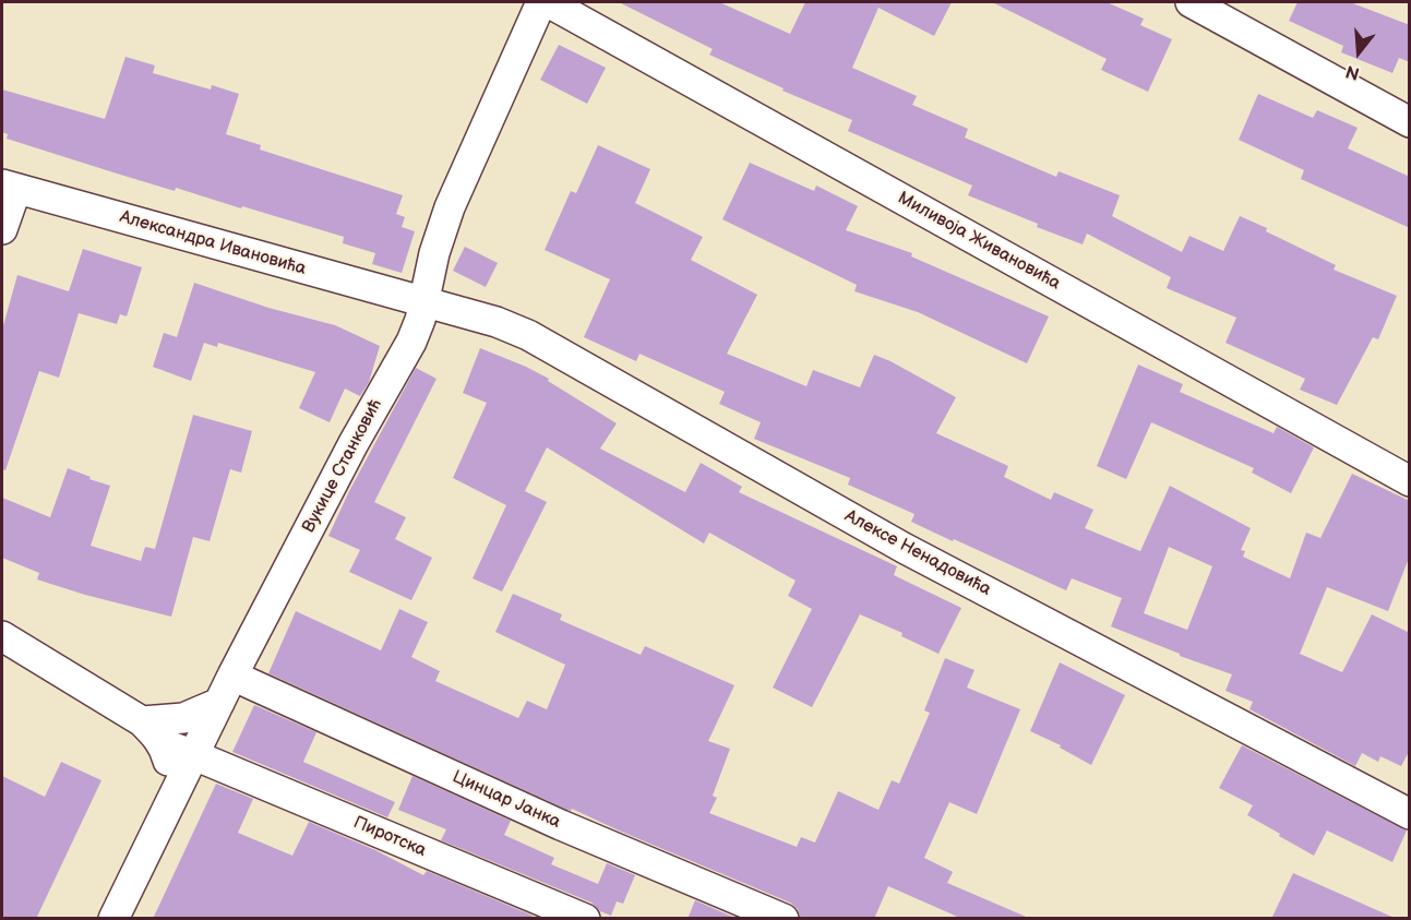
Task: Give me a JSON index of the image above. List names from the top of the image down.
{
  "streets": {
    "street": [
      "Миливоја Живановића",
      "Александра Ивановића",
      "Вукице Станковић",
      "Алексе Ненадовића",
      "Цинцар Јанка",
      "Пиротска"
    ]
  },
  "crossings": [
    ["Александра Ивановића", "Вукице Станковић"],
    ["Александра Ивановића", "Алексе Ненадовића"],
    ["Вукице Станковић", "Алексе Ненадовића"],
    ["Вукице Станковић", "Цинцар Јанка"],
    ["Вукице Станковић", "Пиротска"]
  ],
  "north": "bottom"
}
